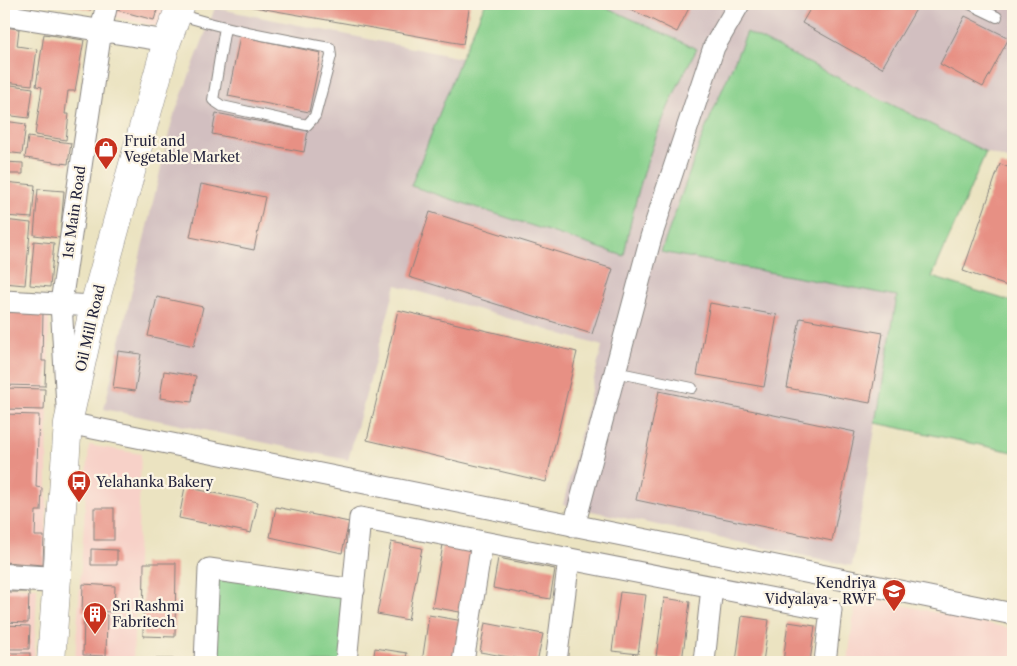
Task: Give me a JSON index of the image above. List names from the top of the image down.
{
  "streets": {
    "main road": ["Oil Mill Road"],
    "street": ["1st Main Road"]
  },
  "crossings": [
    ["1st Main Road", "Oil Mill Road"]
  ],
  "places": {
    "shop": ["Fruit and Vegetable Market"],
    "bus stop": ["Yelahanka Bakery"],
    "school or university": ["Kendriya Vidyalaya - RWF"],
    "building": ["Sri Rashmi Fabritech"]
  }
}
